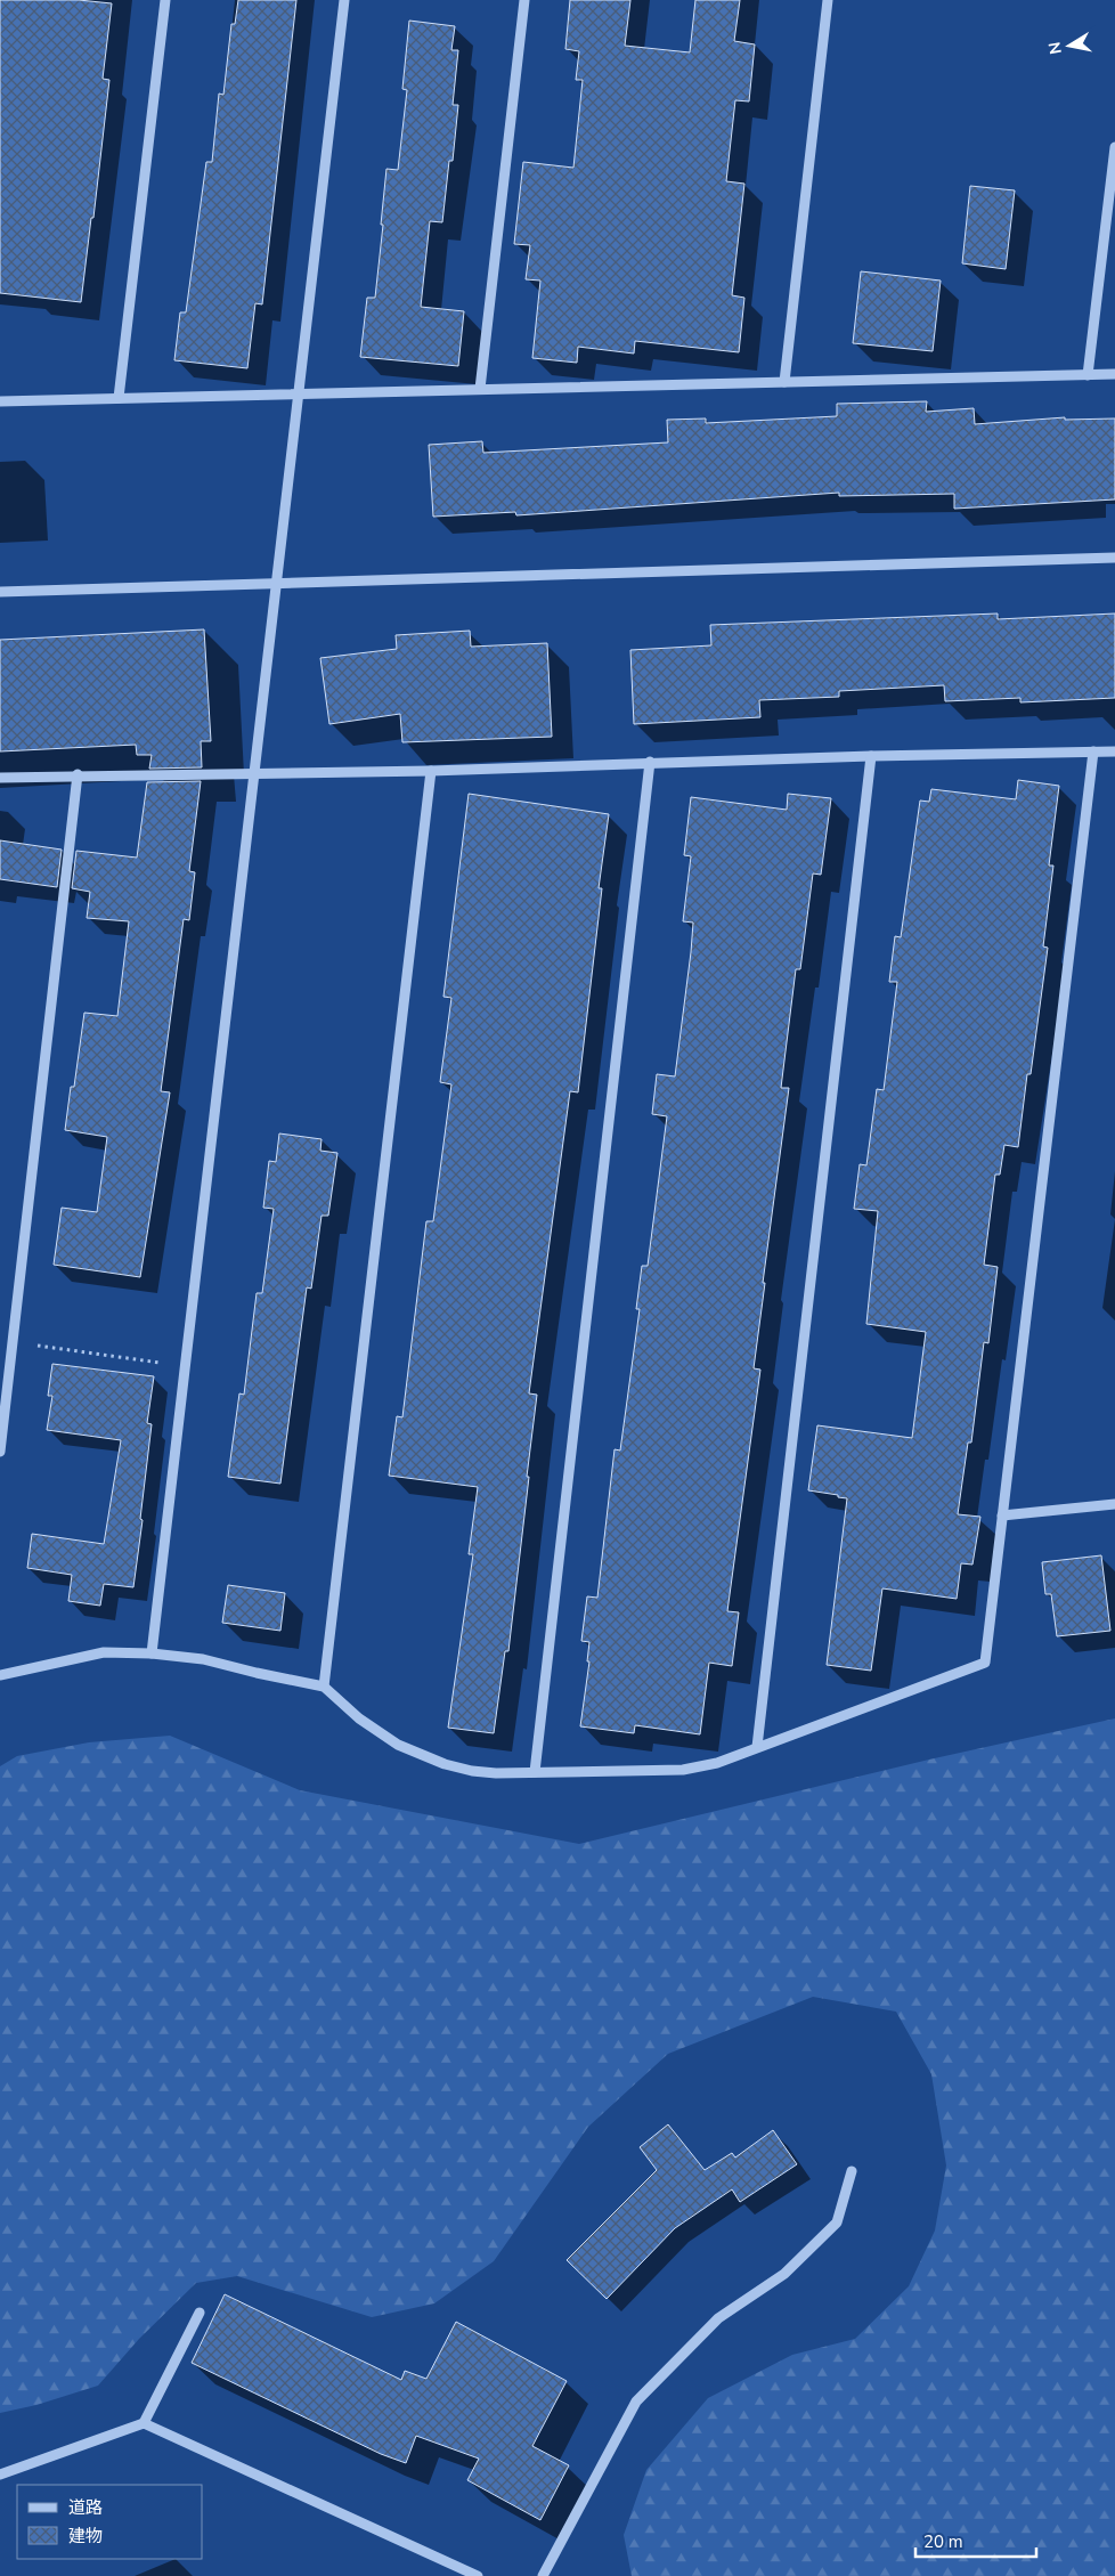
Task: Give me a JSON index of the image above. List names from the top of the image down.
{
  "legend": ["道路", "建物"],
  "scale_bar": "20 m",
  "north": "left"
}
